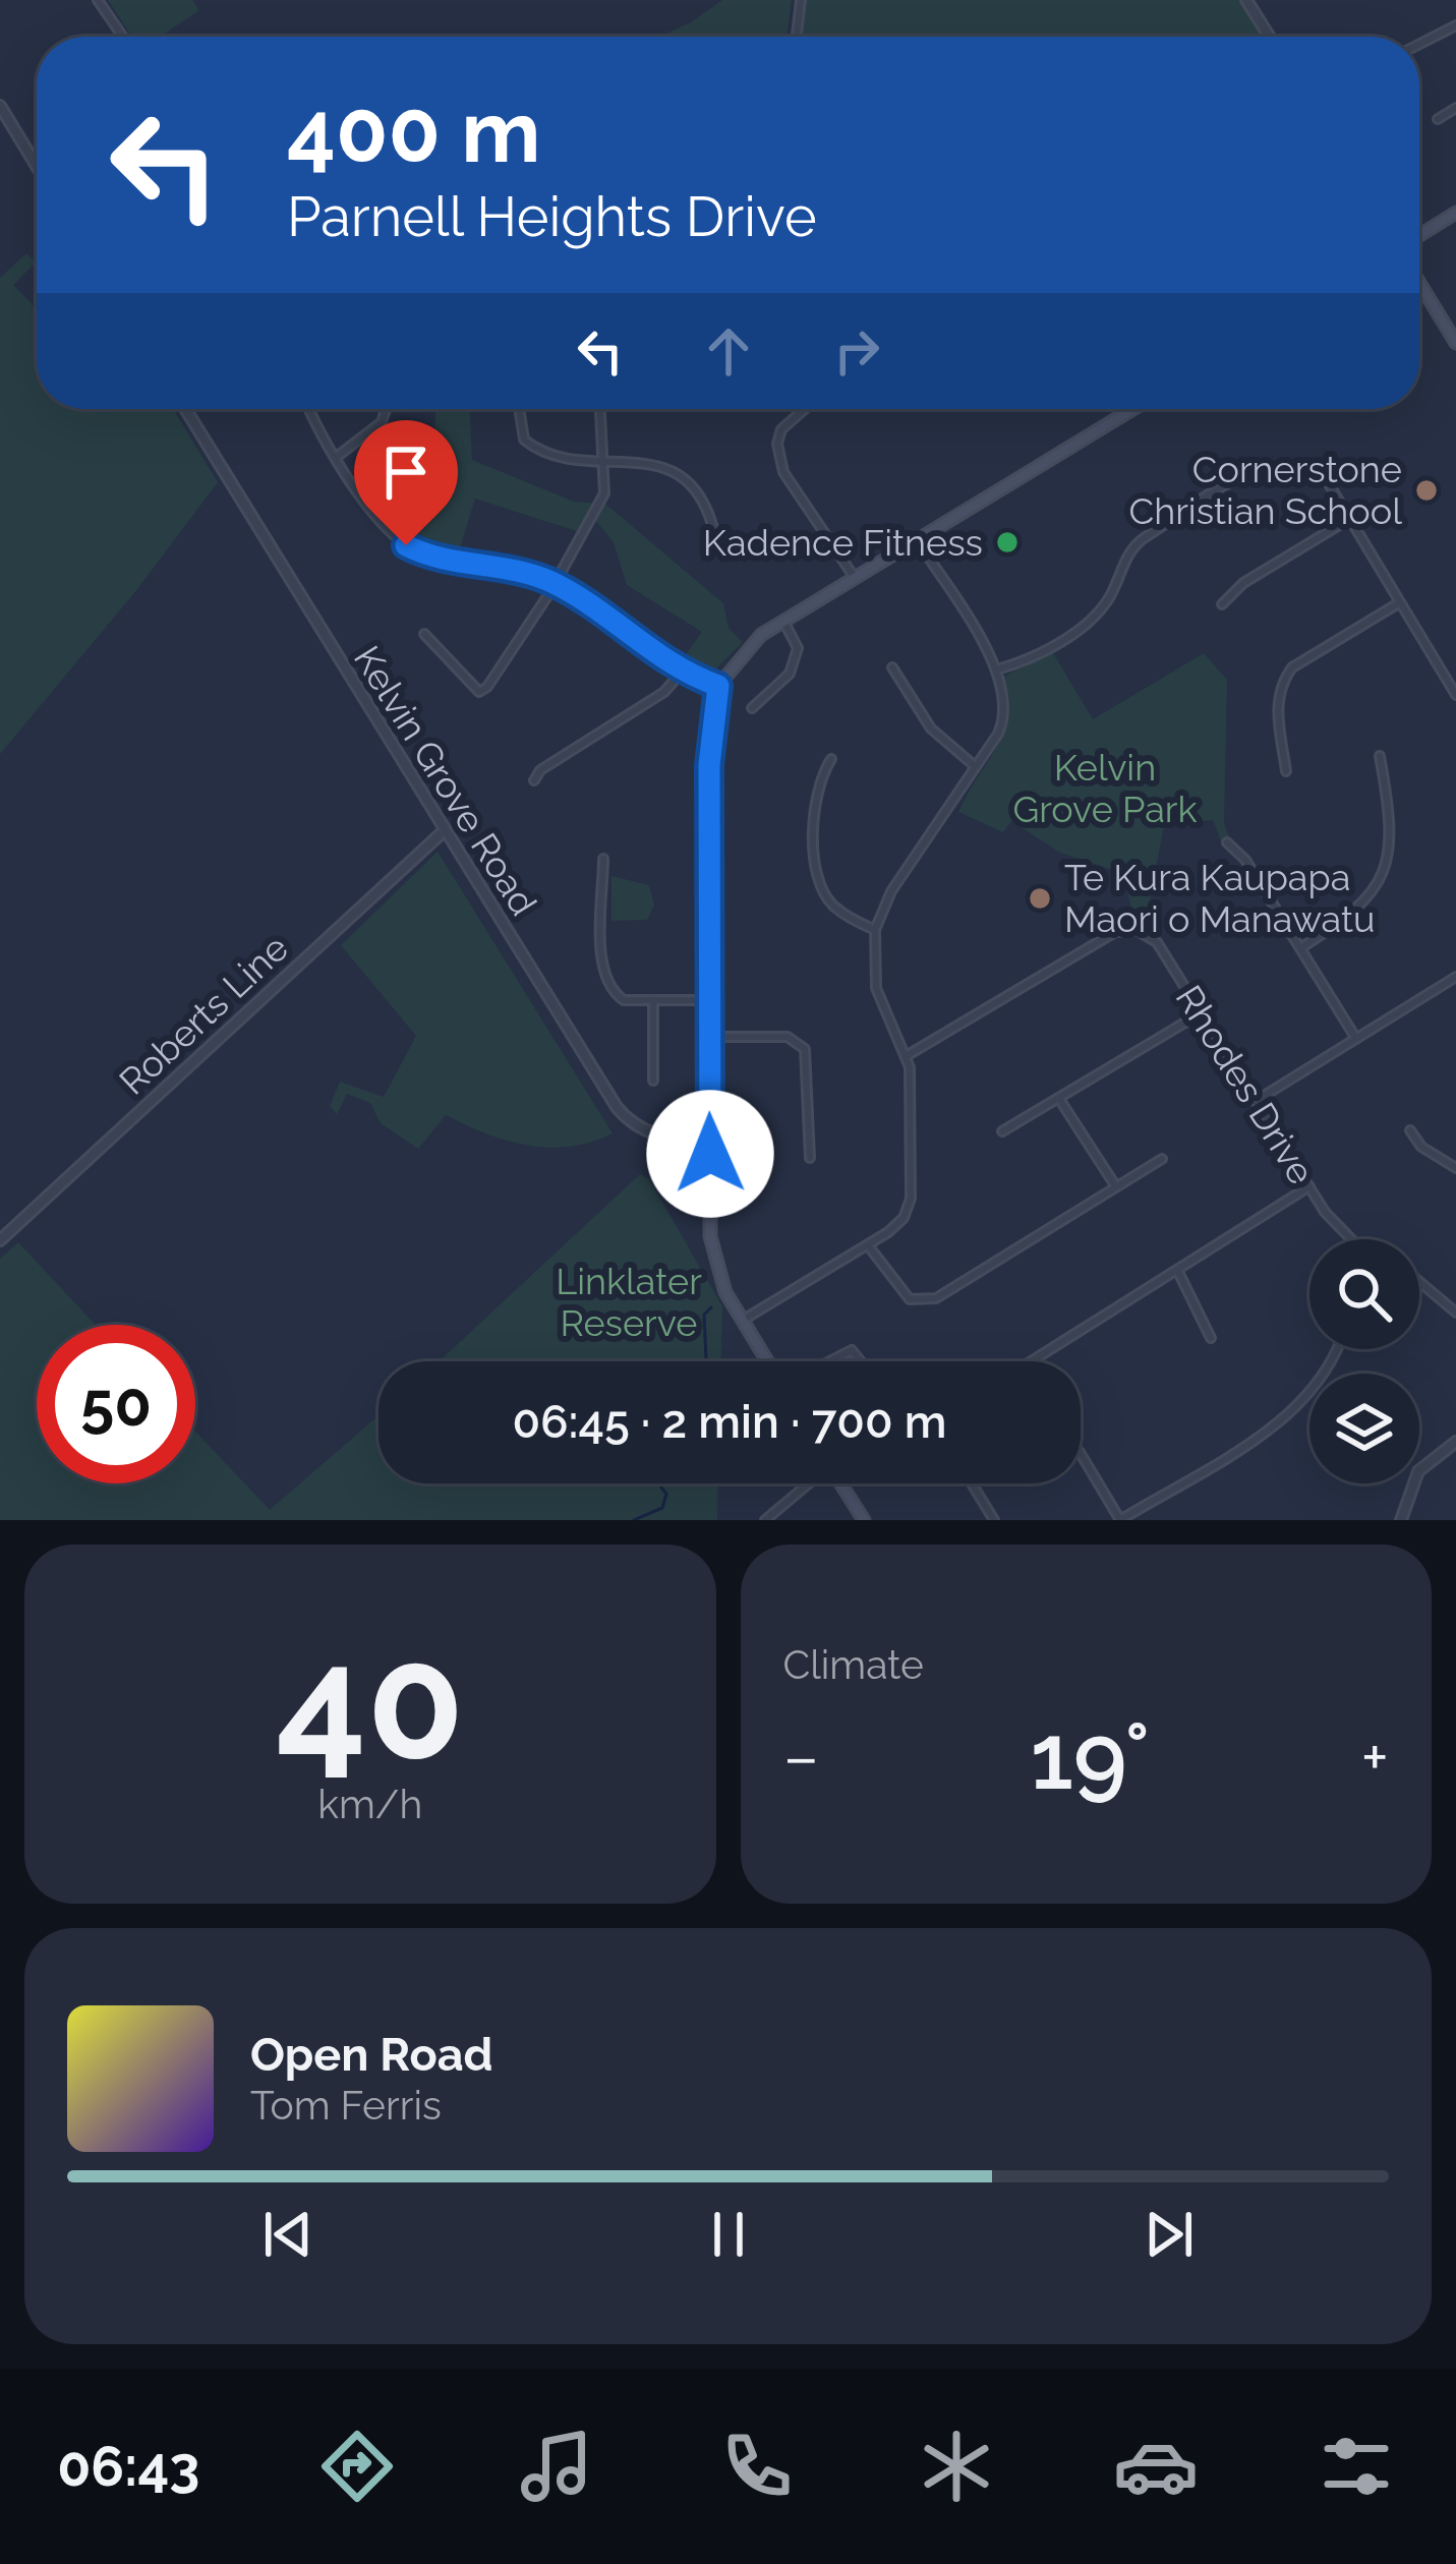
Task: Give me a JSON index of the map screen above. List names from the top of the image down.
{
  "streets": {
    "street": ["Kelvin Grove Road", "Roberts Line", "Rhodes Drive"]
  },
  "crossings": [
    ["Kelvin Grove Road", "Roberts Line"]
  ],
  "parks": ["Kelvin Grove Park", "Linklater Reserve"],
  "places": ["Cornerstone Christian School", "Kadence Fitness", "Te Kura Kaupapa Maori o Manawatu"],
  "page": {
    "turn": ["400 m", "Parnell Heights Drive"],
    "limit": "50",
    "trip": "06:45 · 2 min · 700 m",
    "tile": [
      ["40", "km/h"],
      "Climate"
    ],
    "heat": ["−", "19°", "+"],
    "song": ["Open Road", "Tom Ferris"],
    "tabs": "06:43"
  }
}
